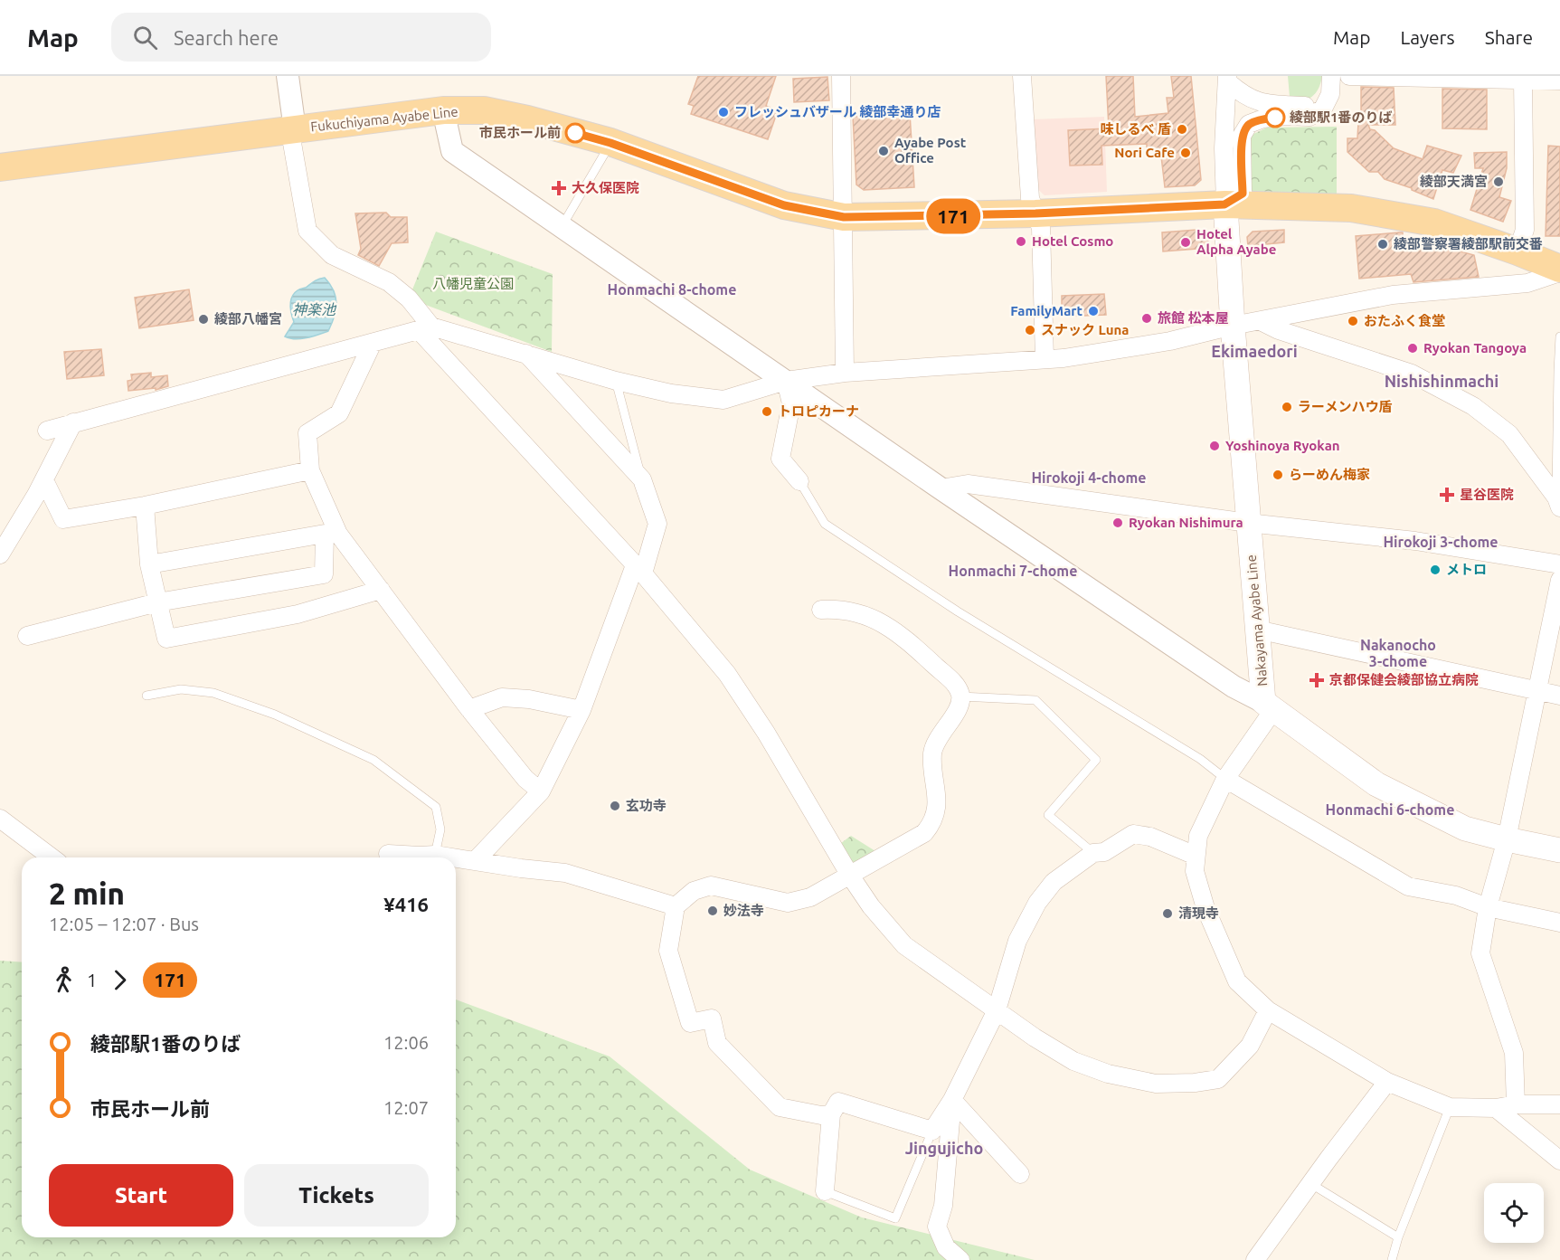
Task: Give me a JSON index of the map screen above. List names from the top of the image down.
{
  "streets": {
    "main road": ["Fukuchiyama Ayabe Line", "Nakayama Ayabe Line"]
  },
  "crossings": [
    ["Fukuchiyama Ayabe Line", "Nakayama Ayabe Line"]
  ],
  "districts": [
    "Honmachi 8-chome",
    "Ekimaedori",
    "Nishishinmachi",
    "Hirokoji 4-chome",
    "Hirokoji 3-chome",
    "Honmachi 7-chome",
    "Nakanocho 3-chome",
    "Honmachi 6-chome",
    "Jingujicho"
  ],
  "water": ["神楽池"],
  "parks": ["八幡児童公園"],
  "places": {
    "other": [
      "フレッシュバザール 綾部幸通り店",
      "綾部駅1番のりば",
      "味しるべ 盾",
      "市民ホール前",
      "Ayabe Post Office",
      "Nori Cafe",
      "綾部天満宮",
      "Hotel Cosmo",
      "Hotel Alpha Ayabe",
      "綾部警察署綾部駅前交番",
      "FamilyMart",
      "旅館 松本屋",
      "綾部八幡宮",
      "おたふく食堂",
      "スナック Luna",
      "Ryokan Tangoya",
      "ラーメンハウ盾",
      "トロピカーナ",
      "Yoshinoya Ryokan",
      "らーめん梅家",
      "Ryokan Nishimura",
      "メトロ",
      "玄功寺",
      "妙法寺",
      "清現寺"
    ],
    "health": ["大久保医院", "星谷医院", "京都保健会綾部協立病院"]
  },
  "lines": ["bus line 171"],
  "page": {
    "header": "Map",
    "search": "Search here",
    "nav": ["Map", "Layers", "Share"],
    "on_map": "171",
    "heading": ["2 min", "12:05 – 12:07 · Bus", "¥416"],
    "legs": ["1", "171"],
    "list": [
      {
        "name": "綾部駅1番のりば",
        "value": "12:06"
      },
      {
        "name": "市民ホール前",
        "value": "12:07"
      }
    ],
    "buttons": ["Start", "Tickets"]
  }
}
